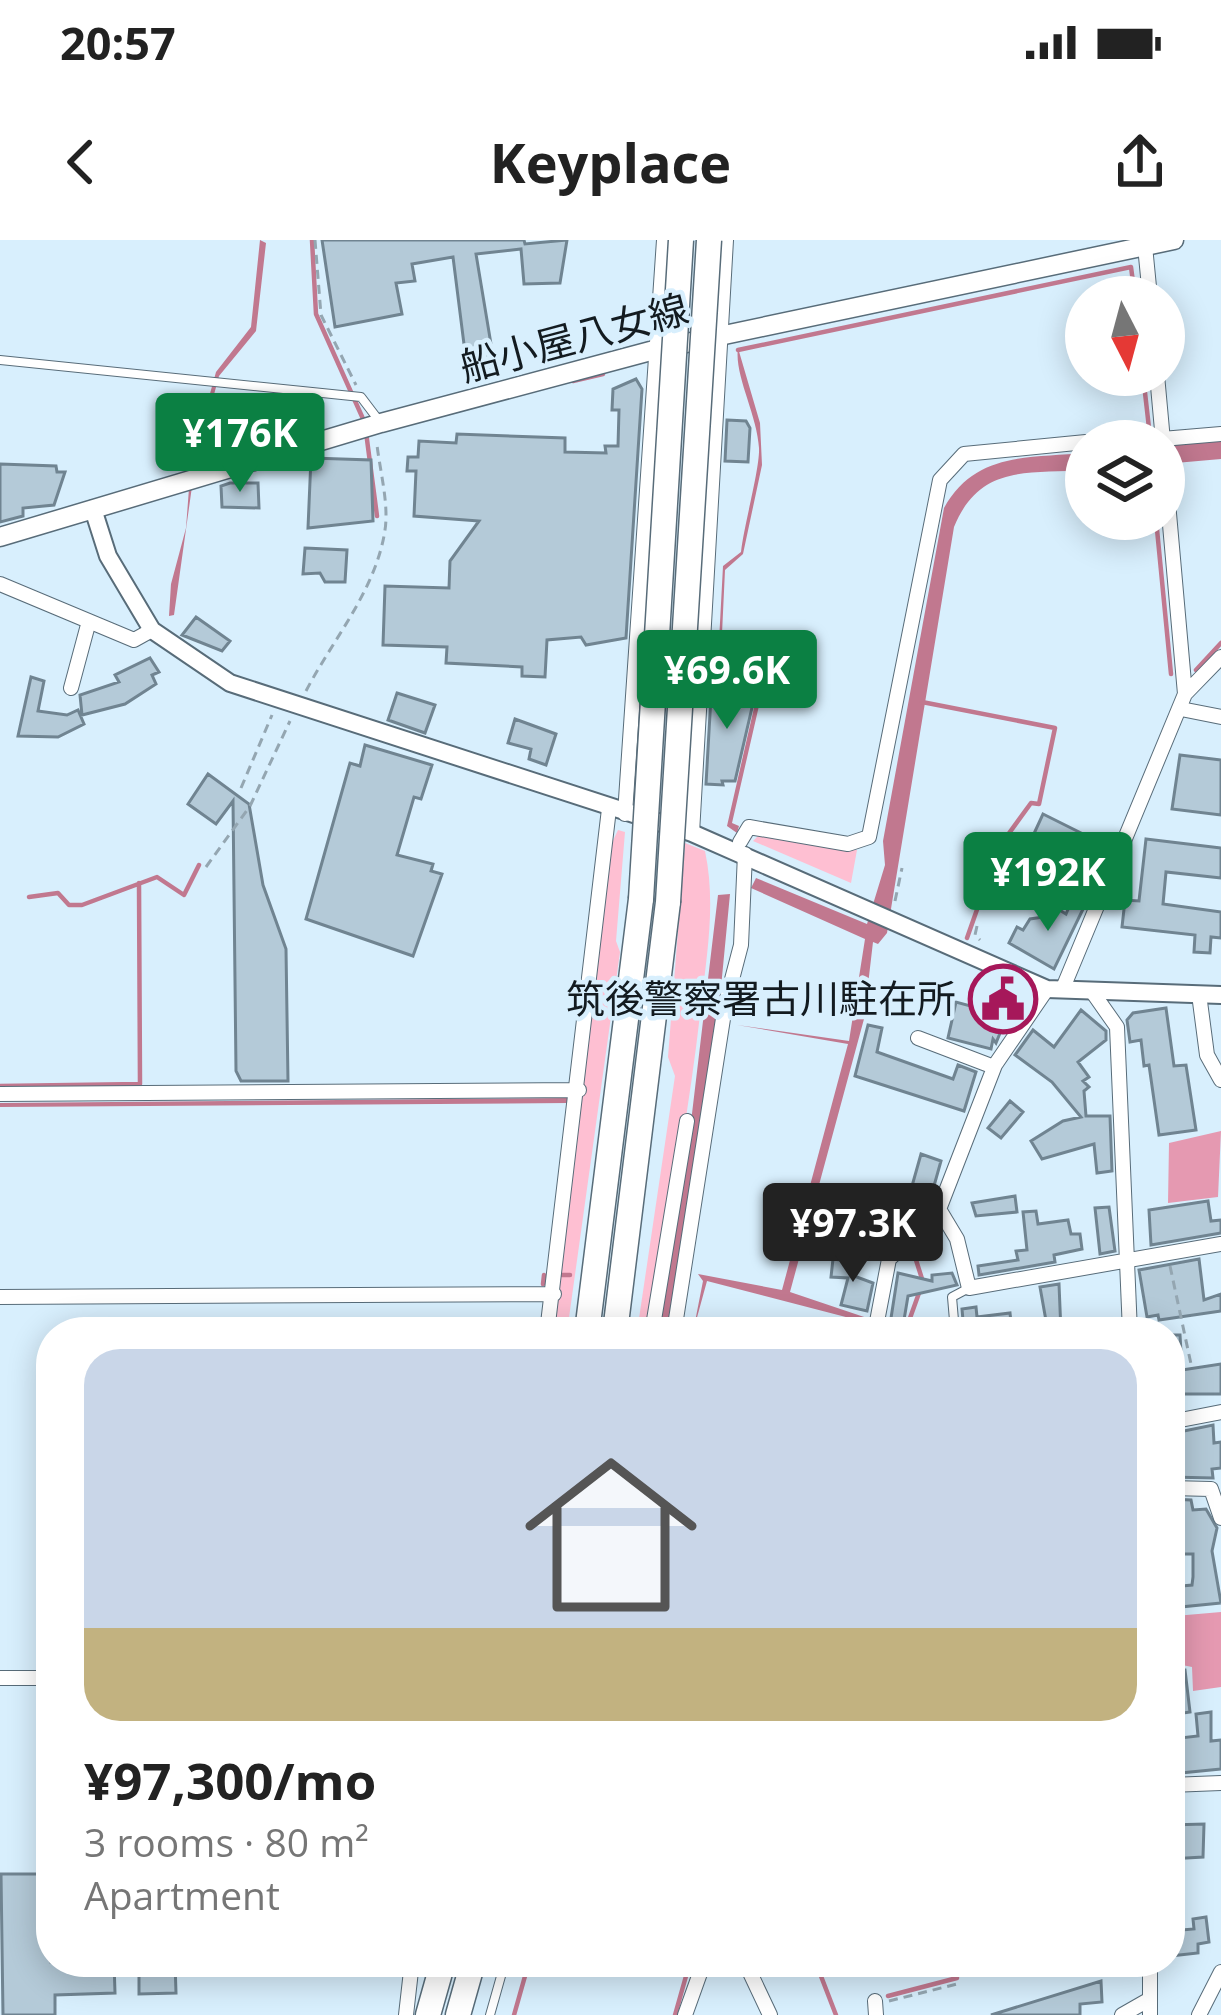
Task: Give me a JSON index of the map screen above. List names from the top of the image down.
{
  "streets": {
    "main road": ["船小屋八女線"]
  },
  "places": {
    "public building": ["筑後警察署古川駐在所"]
  },
  "north": "bottom",
  "page": {
    "status": "20:57",
    "header": "Keyplace",
    "price": [
      "¥176K",
      "¥69.6K",
      "¥192K",
      "¥97.3K"
    ],
    "list": [
      {
        "name": "¥97,300/mo",
        "note": "3 rooms · 80 m² · Apartment"
      }
    ]
  }
}
